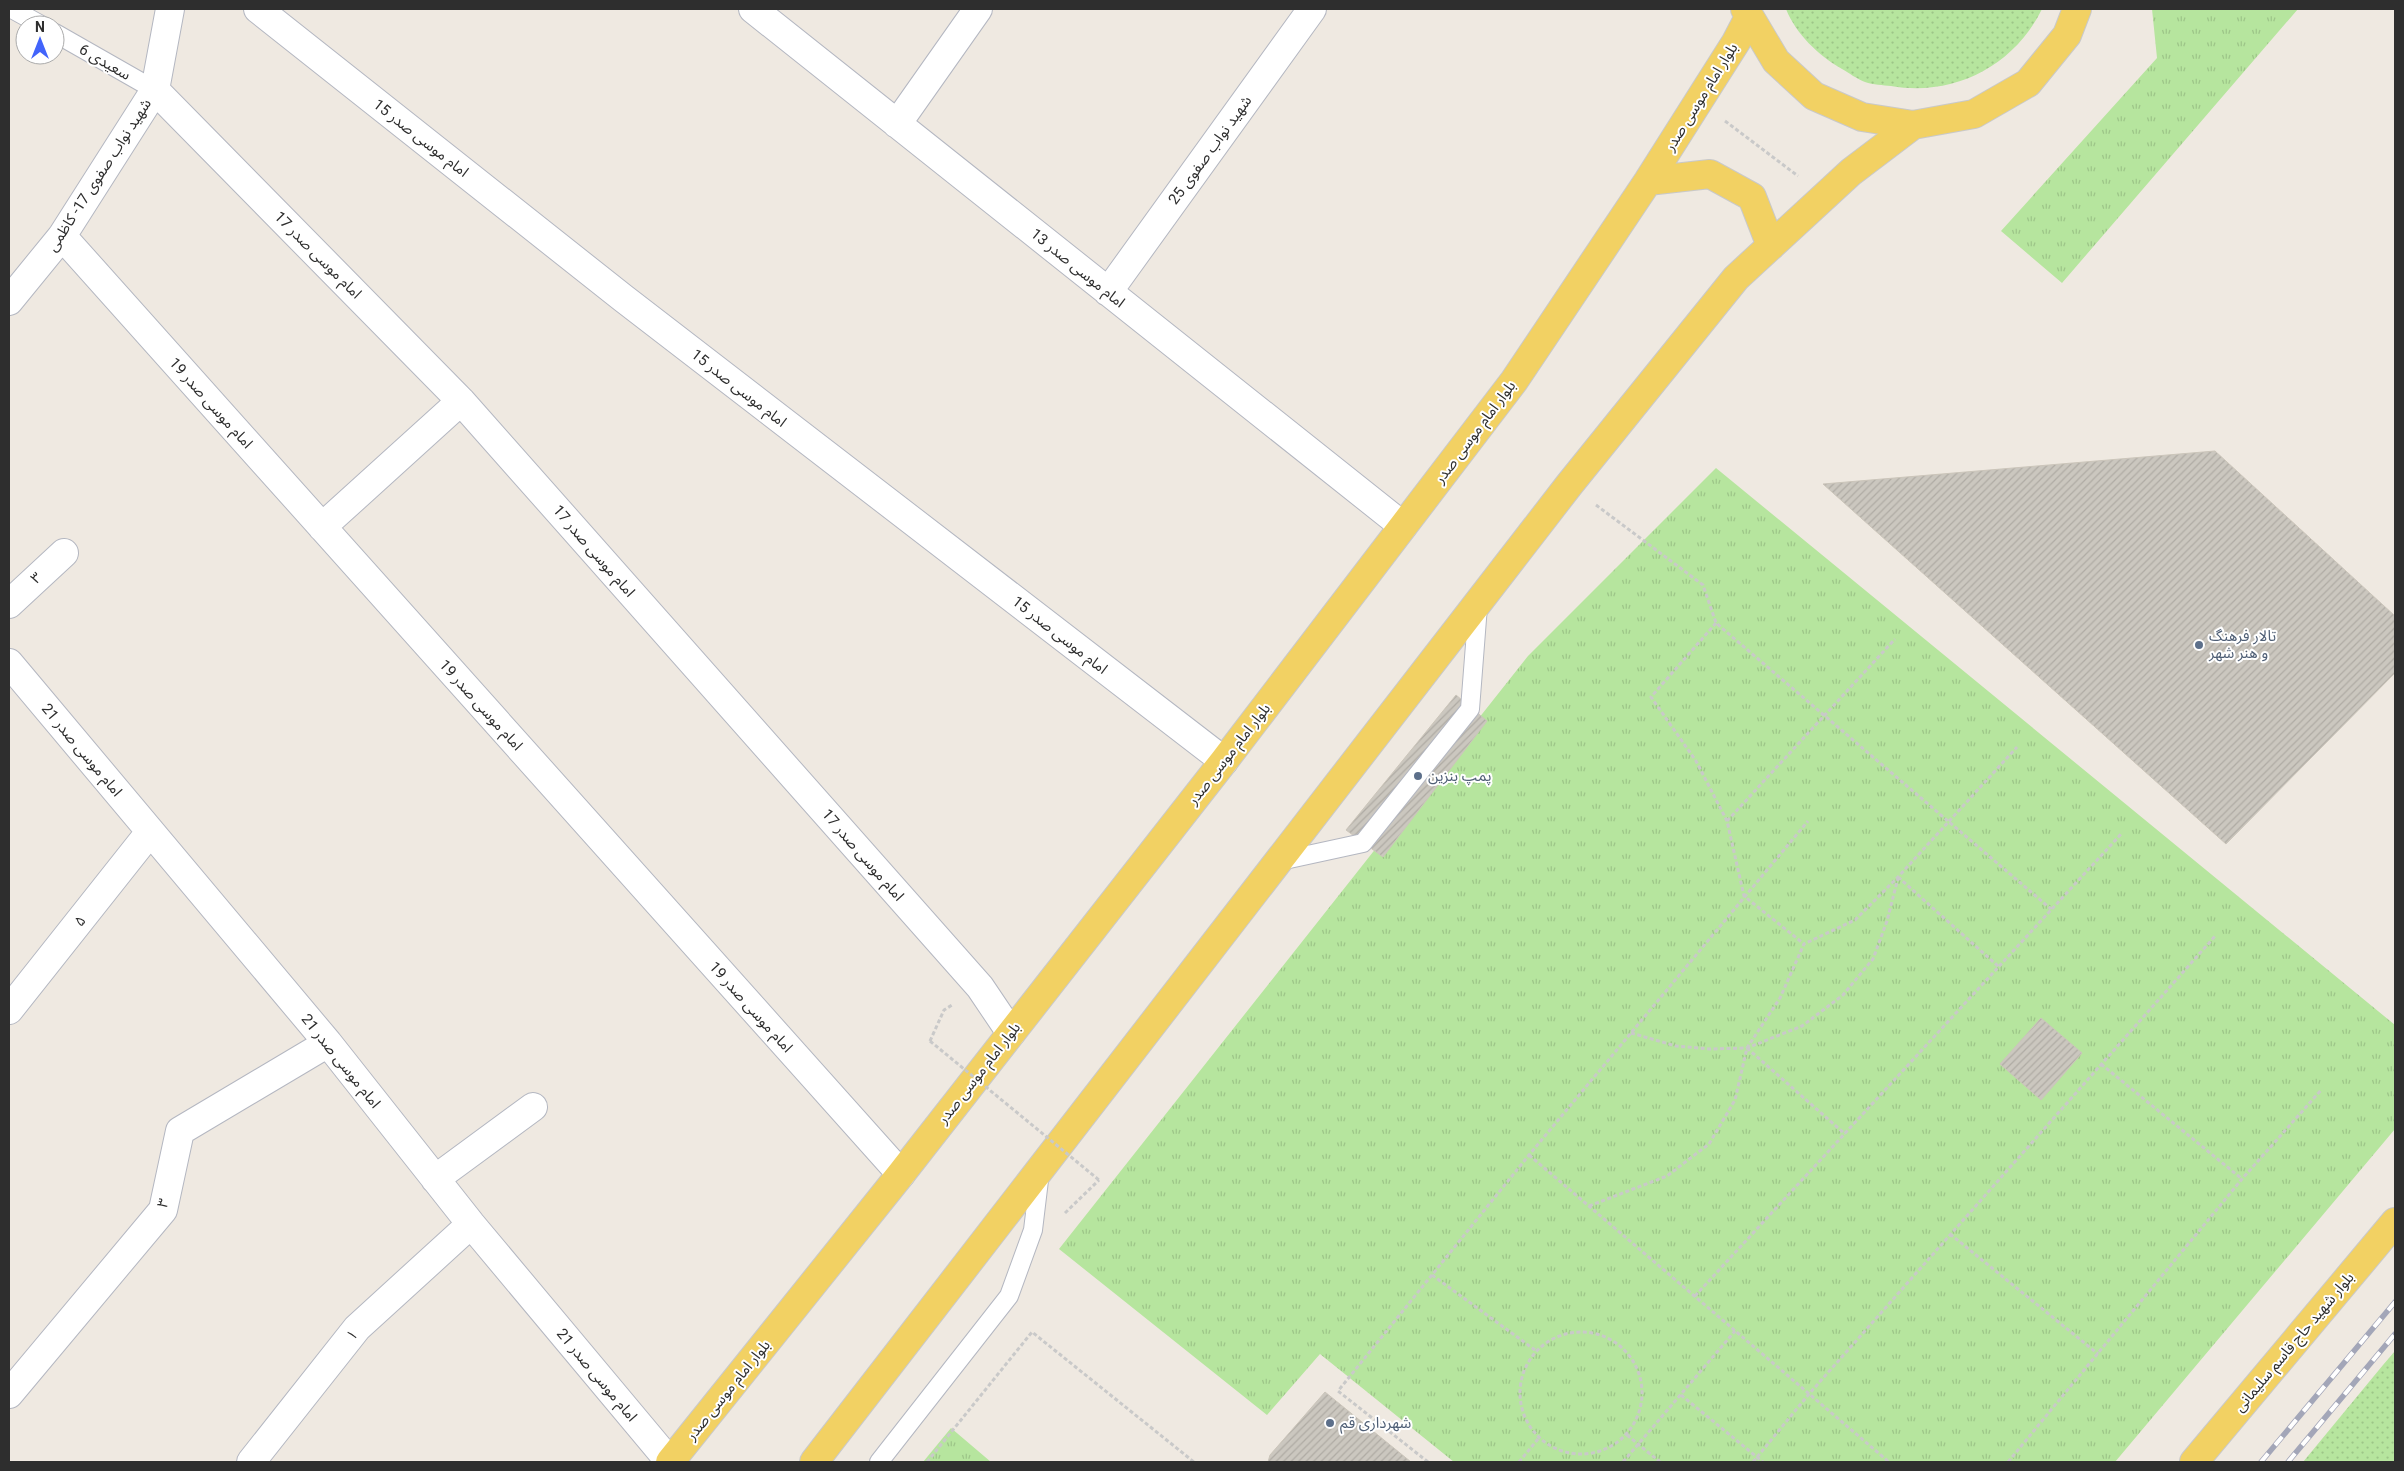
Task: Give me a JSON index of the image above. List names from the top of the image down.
{
  "streets": {
    "main road": ["بلوار امام موسی صدر", "بلوار شهید حاج قاسم سلیمانی"],
    "street": [
      "امام موسی صدر 15",
      "شهید نواب صفوی 25",
      "شهید نواب صفوی 17- کاظمی",
      "امام موسی صدر 17",
      "امام موسی صدر 13",
      "امام موسی صدر 19",
      "۳",
      "امام موسی صدر 21",
      "۵",
      "۱"
    ],
    "lane": ["سعیدی 6"]
  },
  "crossings": [
    ["سعیدی 6", "شهید نواب صفوی 17- کاظمی"],
    ["سعیدی 6", "امام موسی صدر 17"],
    ["بلوار امام موسی صدر", "امام موسی صدر 15"],
    ["بلوار امام موسی صدر", "امام موسی صدر 17"],
    ["بلوار امام موسی صدر", "امام موسی صدر 13"],
    ["بلوار امام موسی صدر", "امام موسی صدر 19"],
    ["بلوار امام موسی صدر", "امام موسی صدر 21"],
    ["شهید نواب صفوی 25", "امام موسی صدر 13"],
    ["شهید نواب صفوی 17- کاظمی", "امام موسی صدر 17"],
    ["شهید نواب صفوی 17- کاظمی", "امام موسی صدر 19"],
    ["۳", "امام موسی صدر 21"],
    ["امام موسی صدر 21", "۵"],
    ["امام موسی صدر 21", "۱"]
  ],
  "places": ["تالار فرهنگ و هنر شهر", "پمپ بنزین", "شهرداری قم"],
  "north": "top"
}
